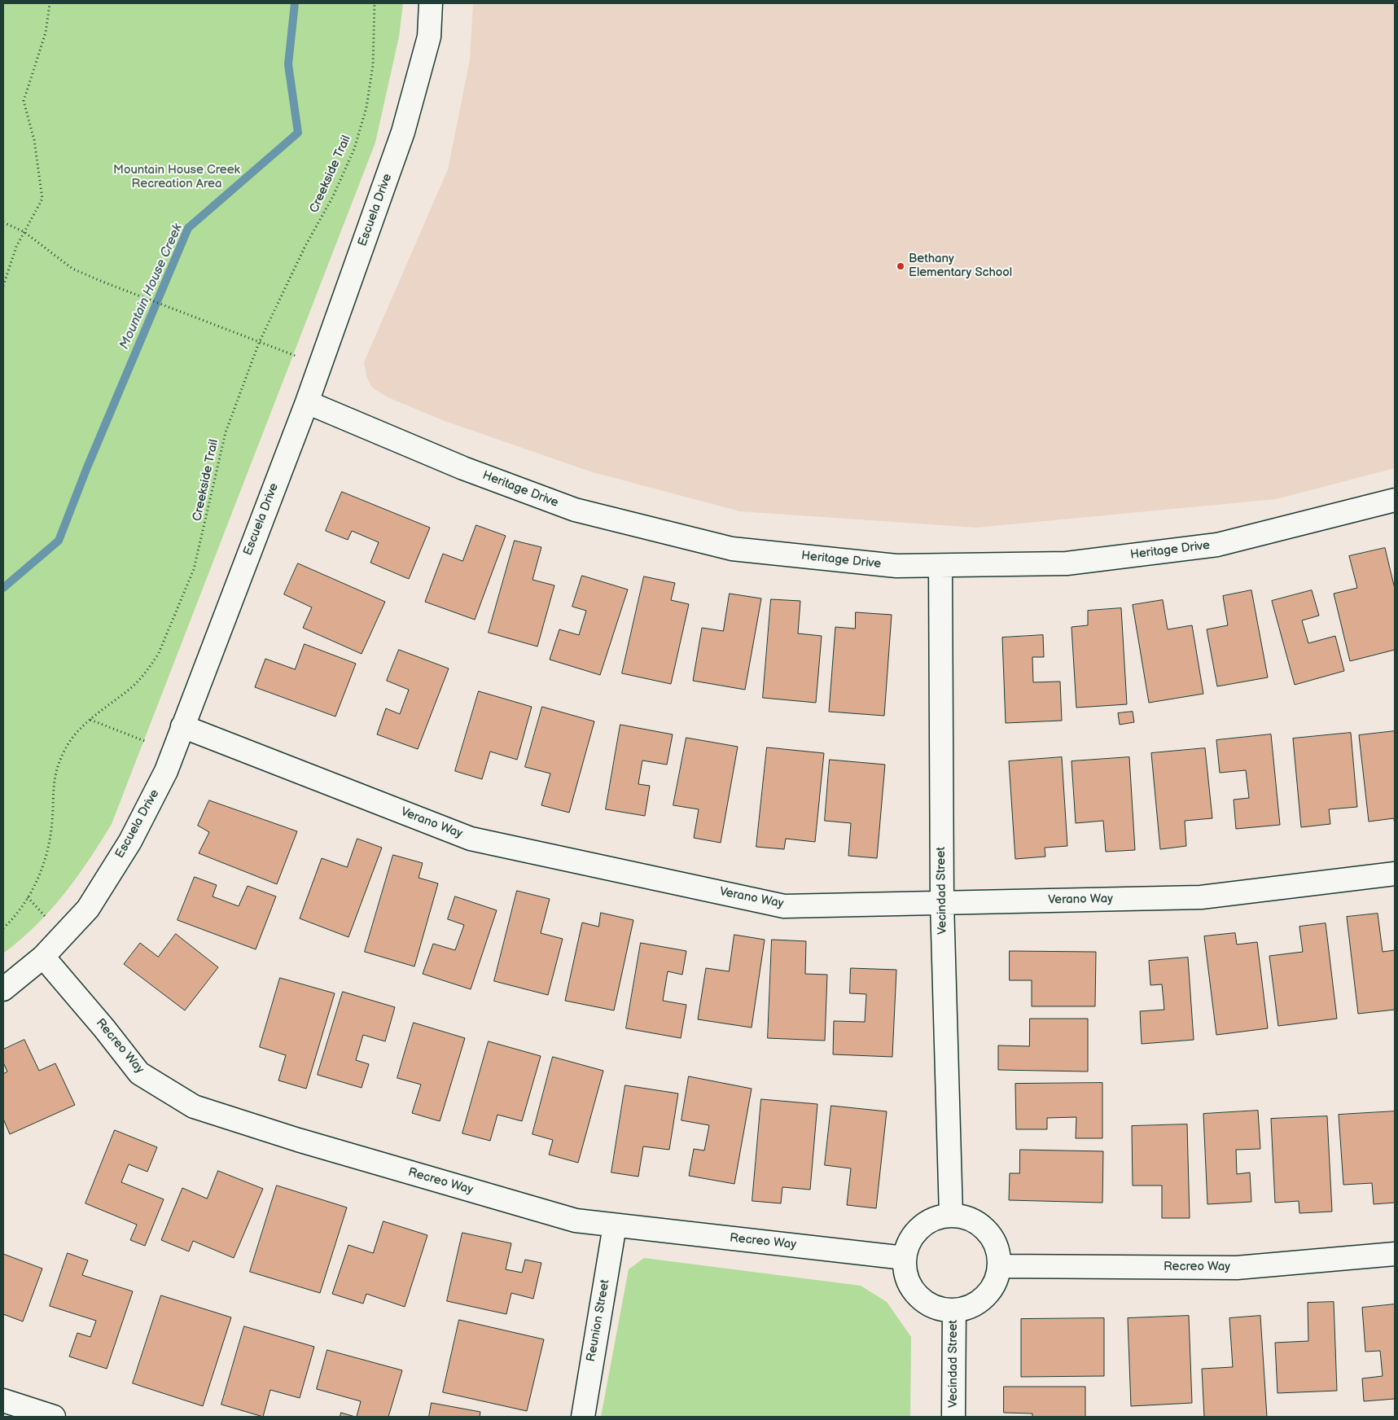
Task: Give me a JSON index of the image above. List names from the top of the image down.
{
  "streets": {
    "street": [
      "Escuela Drive",
      "Heritage Drive",
      "Verano Way",
      "Vecindad Street",
      "Recreo Way",
      "Reunion Street"
    ],
    "path": ["Creekside Trail"]
  },
  "crossings": [
    ["Escuela Drive", "Heritage Drive"],
    ["Escuela Drive", "Verano Way"],
    ["Escuela Drive", "Recreo Way"],
    ["Heritage Drive", "Vecindad Street"],
    ["Verano Way", "Vecindad Street"],
    ["Vecindad Street", "Recreo Way"],
    ["Recreo Way", "Reunion Street"]
  ],
  "water": ["Mountain House Creek"],
  "parks": ["Mountain House Creek Recreation Area"],
  "places": ["Bethany Elementary School"]
}
